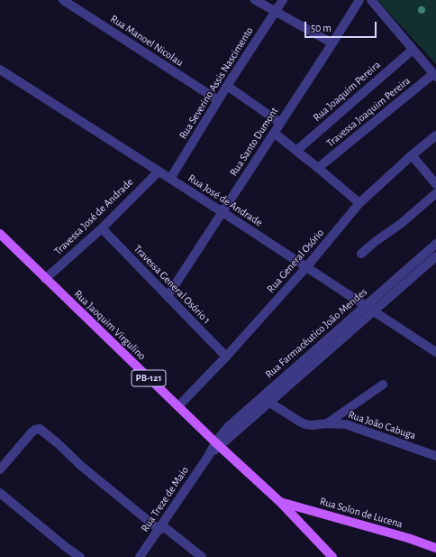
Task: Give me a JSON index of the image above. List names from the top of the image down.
{
  "streets": {
    "main road": ["Rua Jaoquim Virgulino", "PB-121", "Rua Solon de Lucena"],
    "street": [
      "Rua Manoel Nicolau",
      "Rua Severino Assis Nascimento",
      "Rua Joaquim Pereira",
      "Travessa Joaquim Pereira",
      "Rua Santo Dumont",
      "Rua José de Andrade",
      "Travessa José de Andrade",
      "Rua General Osório",
      "Travessa General Osório 1",
      "Rua Farmacêutico João Mendes",
      "Rua João Cabuga",
      "Rua Treze de Maio"
    ]
  },
  "crossings": [
    ["Rua Manoel Nicolau", "Rua Severino Assis Nascimento"],
    ["Rua Severino Assis Nascimento", "Rua José de Andrade"],
    ["Rua Santo Dumont", "Rua José de Andrade"],
    ["Rua Santo Dumont", "Travessa General Osório 1"],
    ["Rua José de Andrade", "Travessa José de Andrade"],
    ["Rua José de Andrade", "Rua General Osório"],
    ["Rua José de Andrade", "Rua Farmacêutico João Mendes"],
    ["Travessa José de Andrade", "Travessa General Osório 1"],
    ["Travessa José de Andrade", "Rua Jaoquim Virgulino"],
    ["Rua General Osório", "Travessa General Osório 1"],
    ["Rua General Osório", "Rua Jaoquim Virgulino"],
    ["Rua Jaoquim Virgulino", "Rua Farmacêutico João Mendes"],
    ["Rua Jaoquim Virgulino", "PB-121"],
    ["Rua Jaoquim Virgulino", "Rua Treze de Maio"],
    ["Rua Farmacêutico João Mendes", "PB-121"],
    ["Rua Farmacêutico João Mendes", "Rua João Cabuga"],
    ["Rua Farmacêutico João Mendes", "Rua Treze de Maio"],
    ["PB-121", "Rua Treze de Maio"],
    ["PB-121", "Rua Solon de Lucena"]
  ],
  "scale_bar": "50 m"
}
